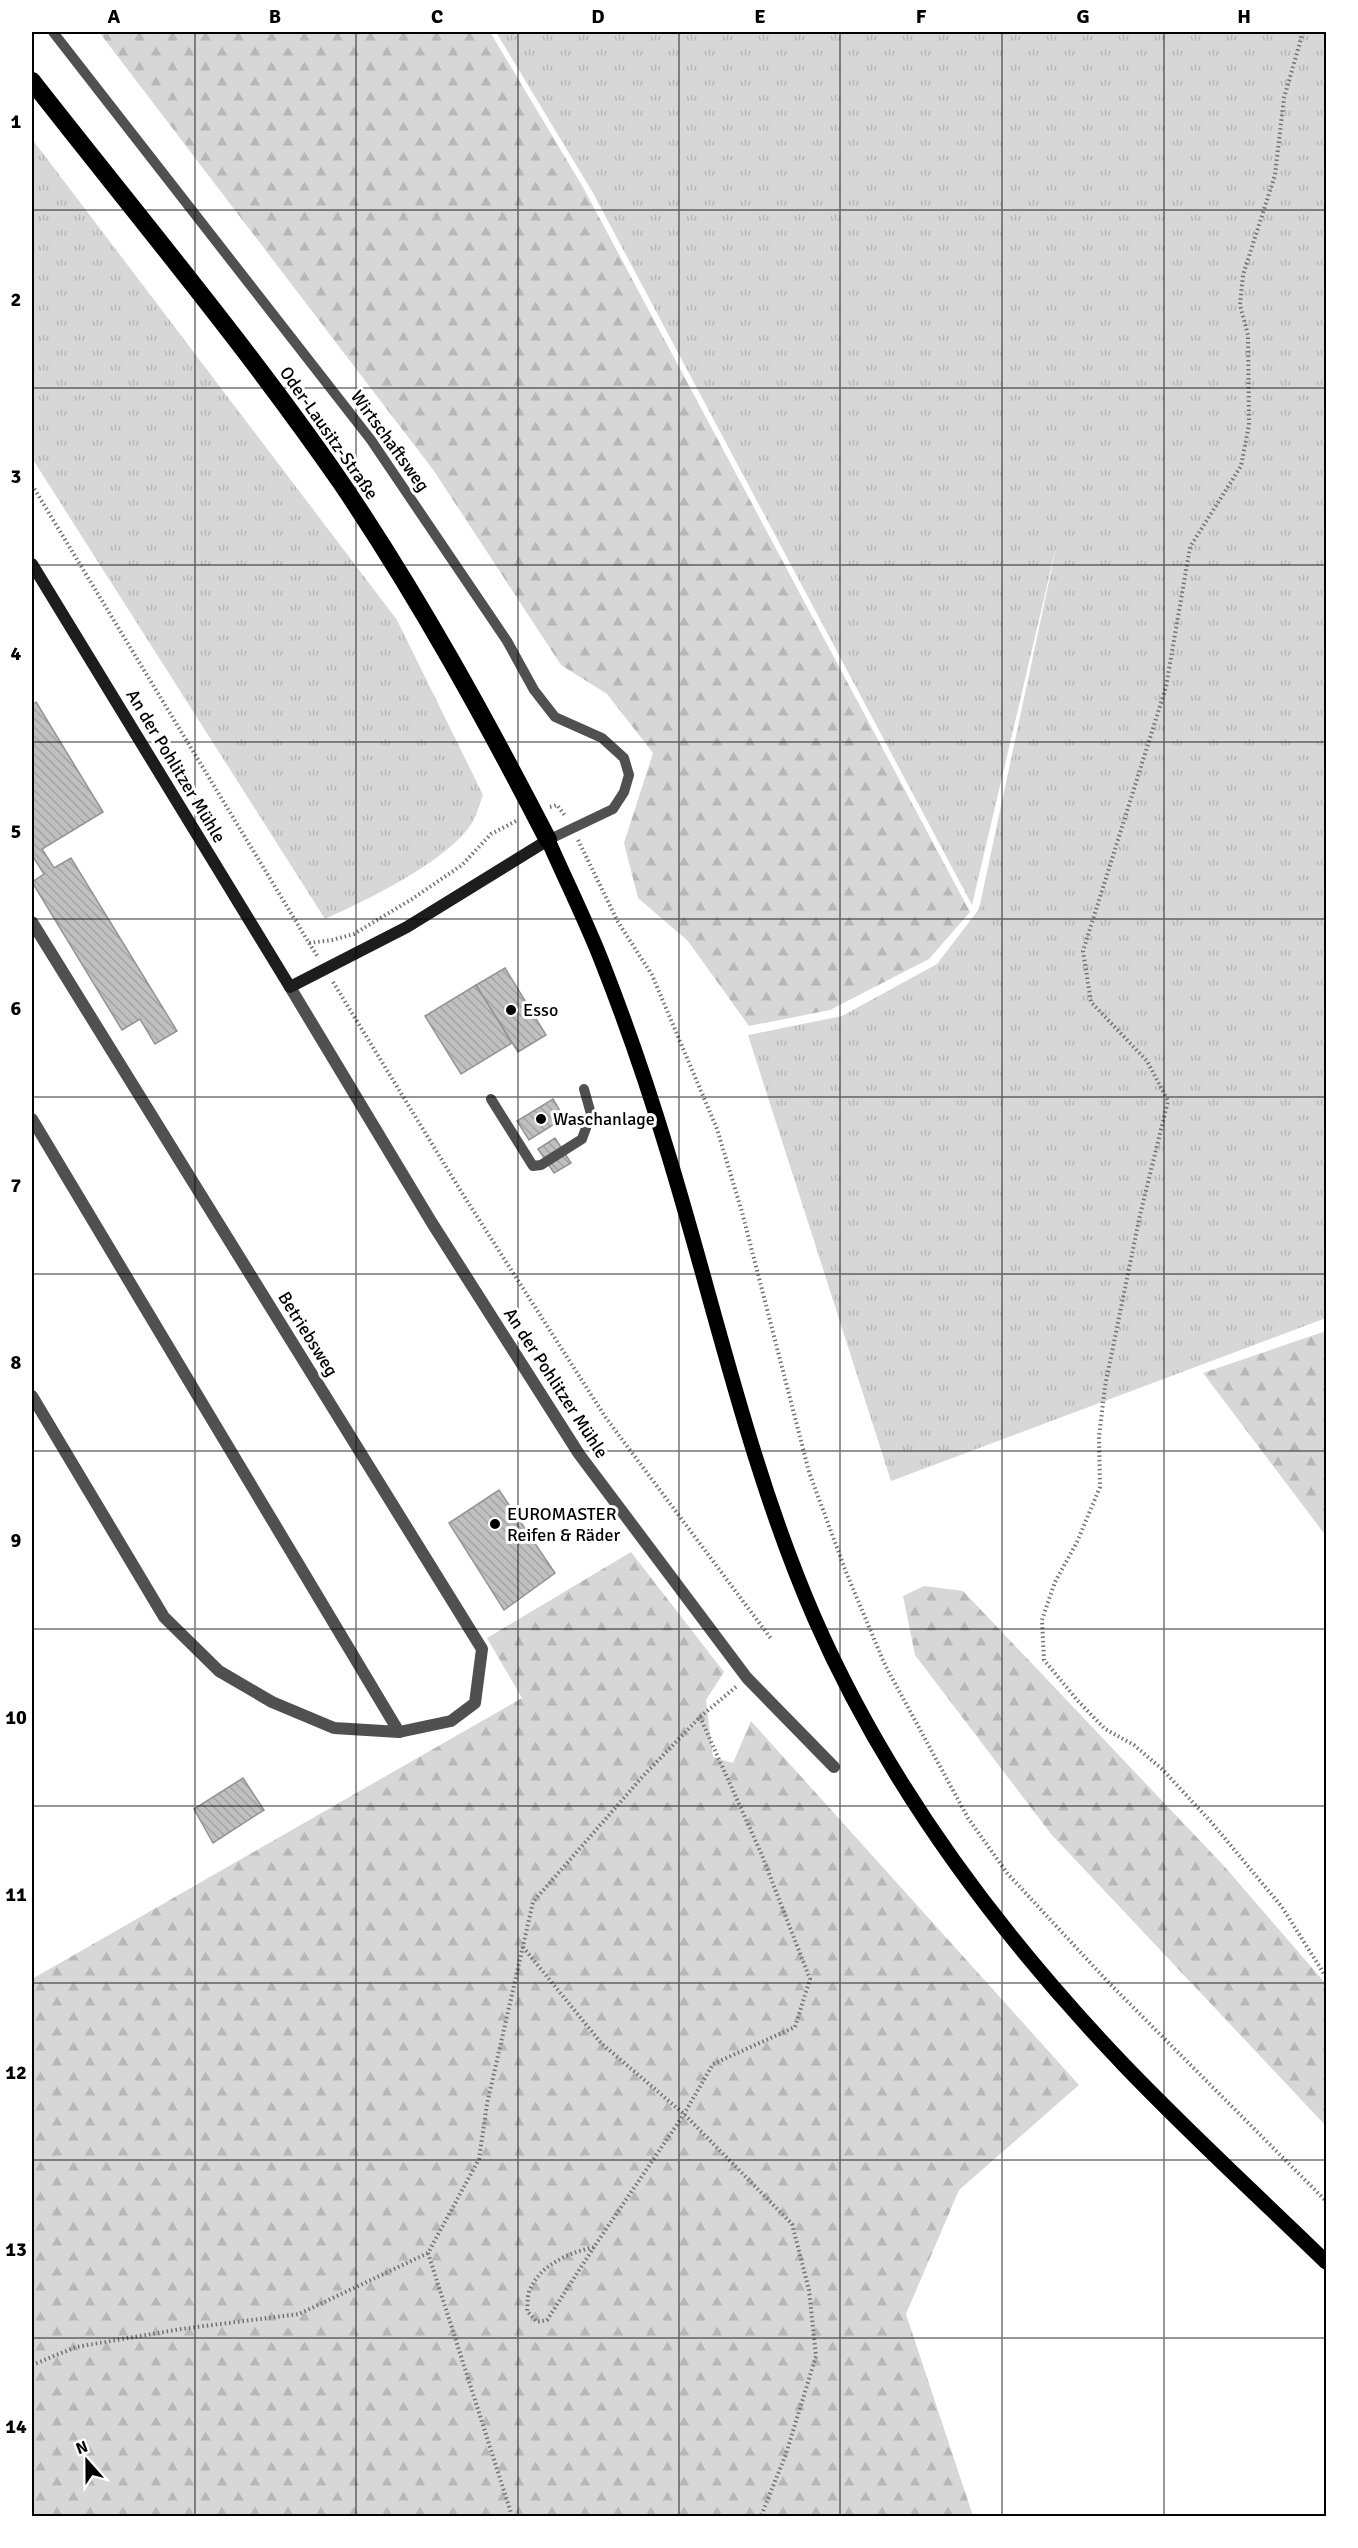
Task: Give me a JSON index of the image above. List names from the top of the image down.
{
  "streets": {
    "highway": ["Oder-Lausitz-Straße"],
    "main road": ["An der Pohlitzer Mühle"],
    "street": ["Betriebsweg"],
    "lane": ["Wirtschaftsweg"]
  },
  "crossings": [
    ["Oder-Lausitz-Straße", "Wirtschaftsweg"]
  ],
  "places": ["Esso", "Waschanlage", "EUROMASTER Reifen & Räder"],
  "north": "top",
  "grid": {
    "columns": [
      "A",
      "B",
      "C",
      "D",
      "E",
      "F",
      "G",
      "H"
    ],
    "rows": [
      "1",
      "2",
      "3",
      "4",
      "5",
      "6",
      "7",
      "8",
      "9",
      "10",
      "11",
      "12",
      "13",
      "14"
    ]
  }
}
